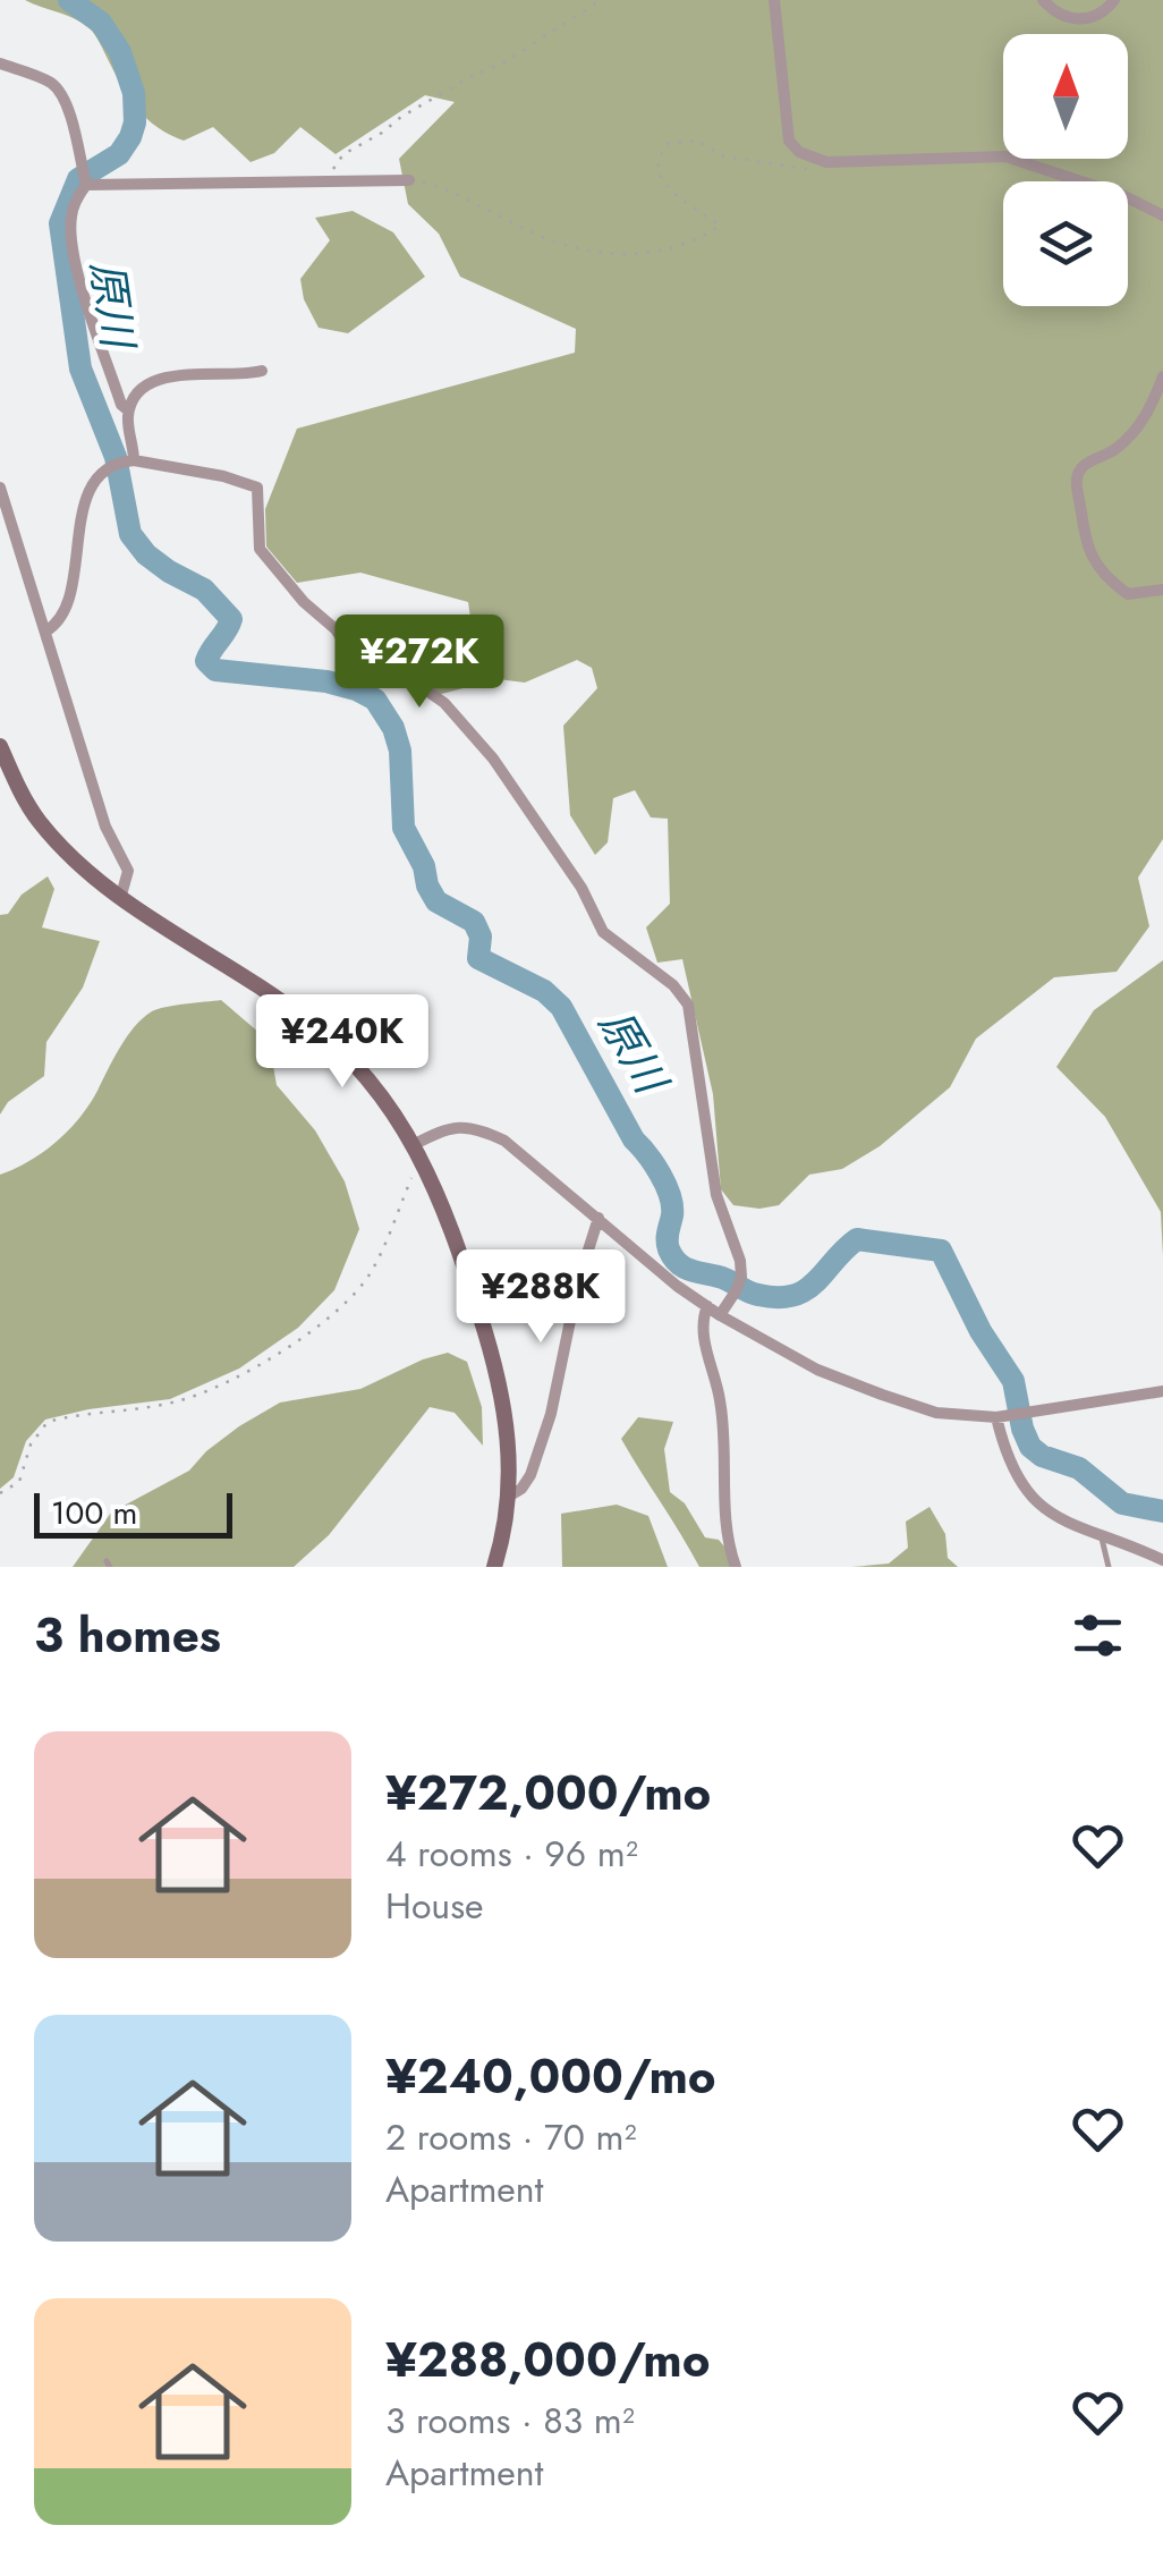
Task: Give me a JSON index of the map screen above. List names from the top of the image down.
{
  "water": ["原川"],
  "scale_bar": "100 m",
  "north": "top",
  "page": {
    "price": ["¥272K", "¥240K", "¥288K"],
    "scale": "100 m",
    "heading": "3 homes",
    "list": [
      {
        "name": "¥272,000/mo",
        "note": "4 rooms · 96 m² · House"
      },
      {
        "name": "¥240,000/mo",
        "note": "2 rooms · 70 m² · Apartment"
      },
      {
        "name": "¥288,000/mo",
        "note": "3 rooms · 83 m² · Apartment"
      }
    ]
  }
}
